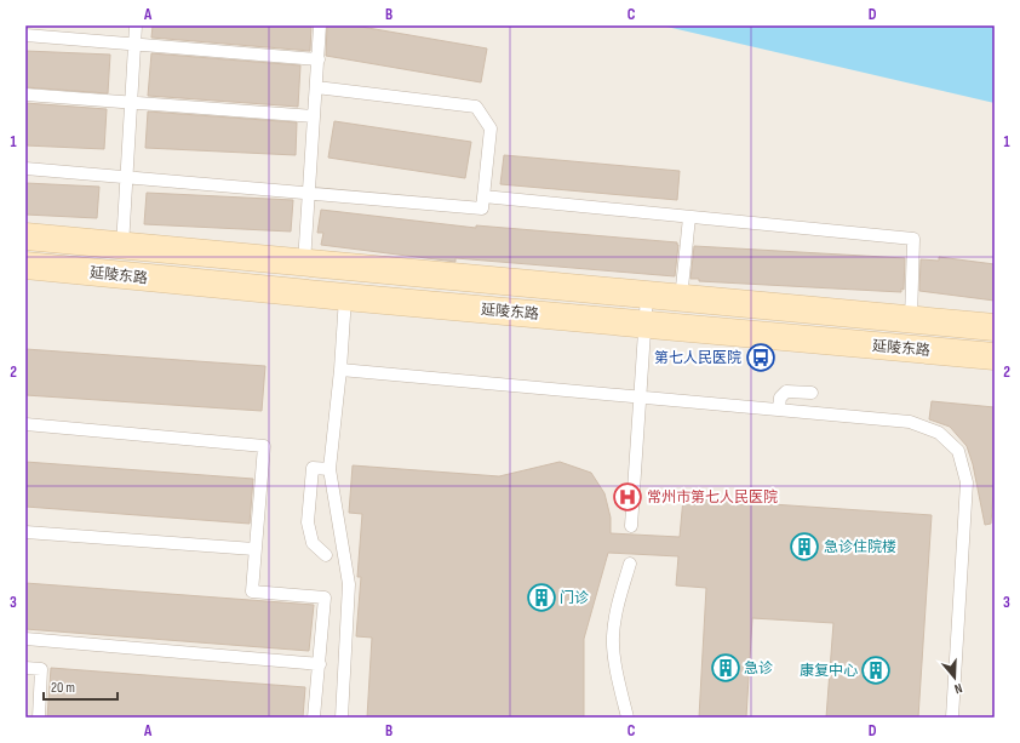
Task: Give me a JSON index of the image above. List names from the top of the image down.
{
  "streets": {
    "main road": ["延陵东路"]
  },
  "places": {
    "bus stop": ["第七人民医院"],
    "hospital": ["常州市第七人民医院"],
    "building": [
      "急诊住院楼",
      "门诊",
      "急诊",
      "康复中心"
    ]
  },
  "scale_bar": "20 m",
  "north": "bottom",
  "grid": {
    "columns": [
      "A",
      "B",
      "C",
      "D"
    ],
    "rows": ["1", "2", "3"]
  }
}
